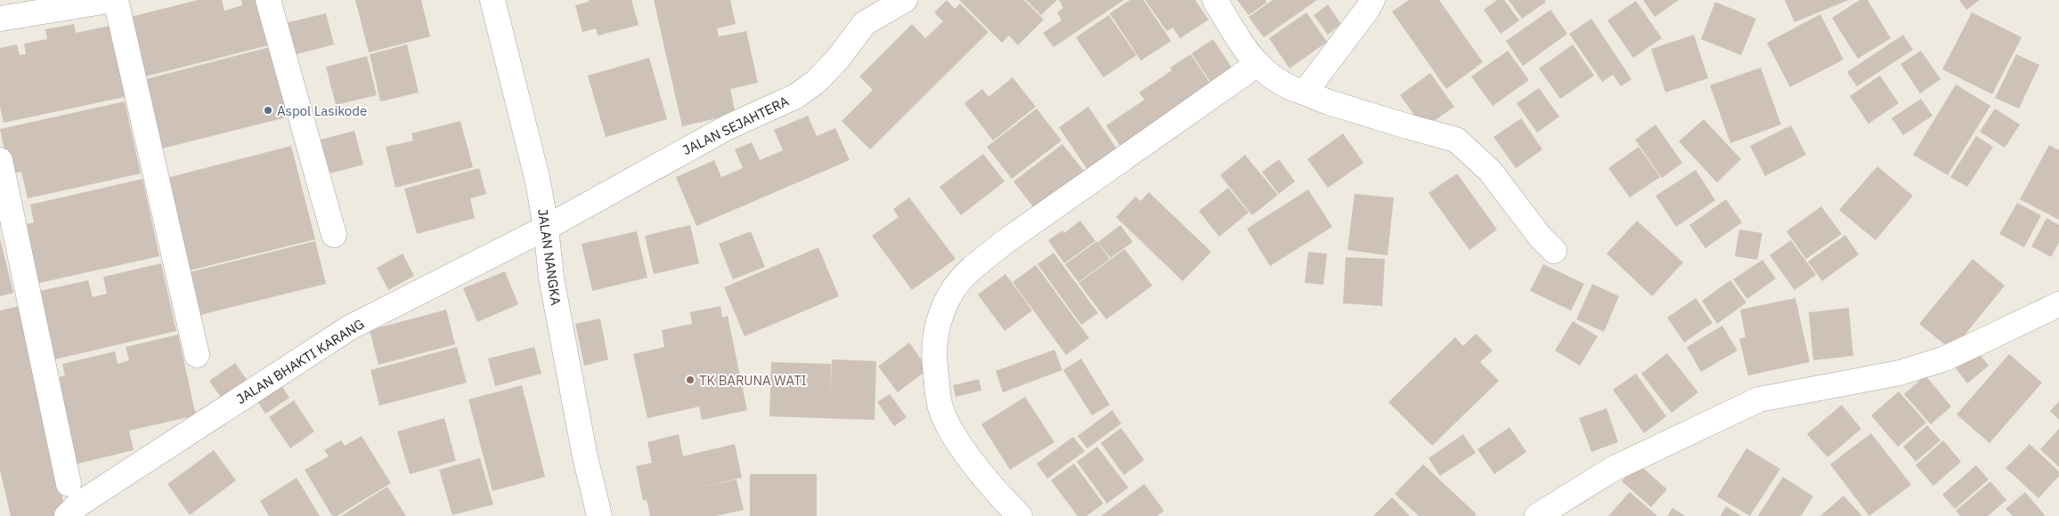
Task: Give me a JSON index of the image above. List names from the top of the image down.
{
  "streets": {
    "street": ["JALAN SEJAHTERA", "JALAN NANGKA", "JALAN BHAKTI KARANG"]
  },
  "crossings": [
    ["JALAN SEJAHTERA", "JALAN NANGKA"],
    ["JALAN SEJAHTERA", "JALAN BHAKTI KARANG"],
    ["JALAN NANGKA", "JALAN BHAKTI KARANG"]
  ],
  "places": ["Aspol Lasikode", "TK BARUNA WATI"]
}
